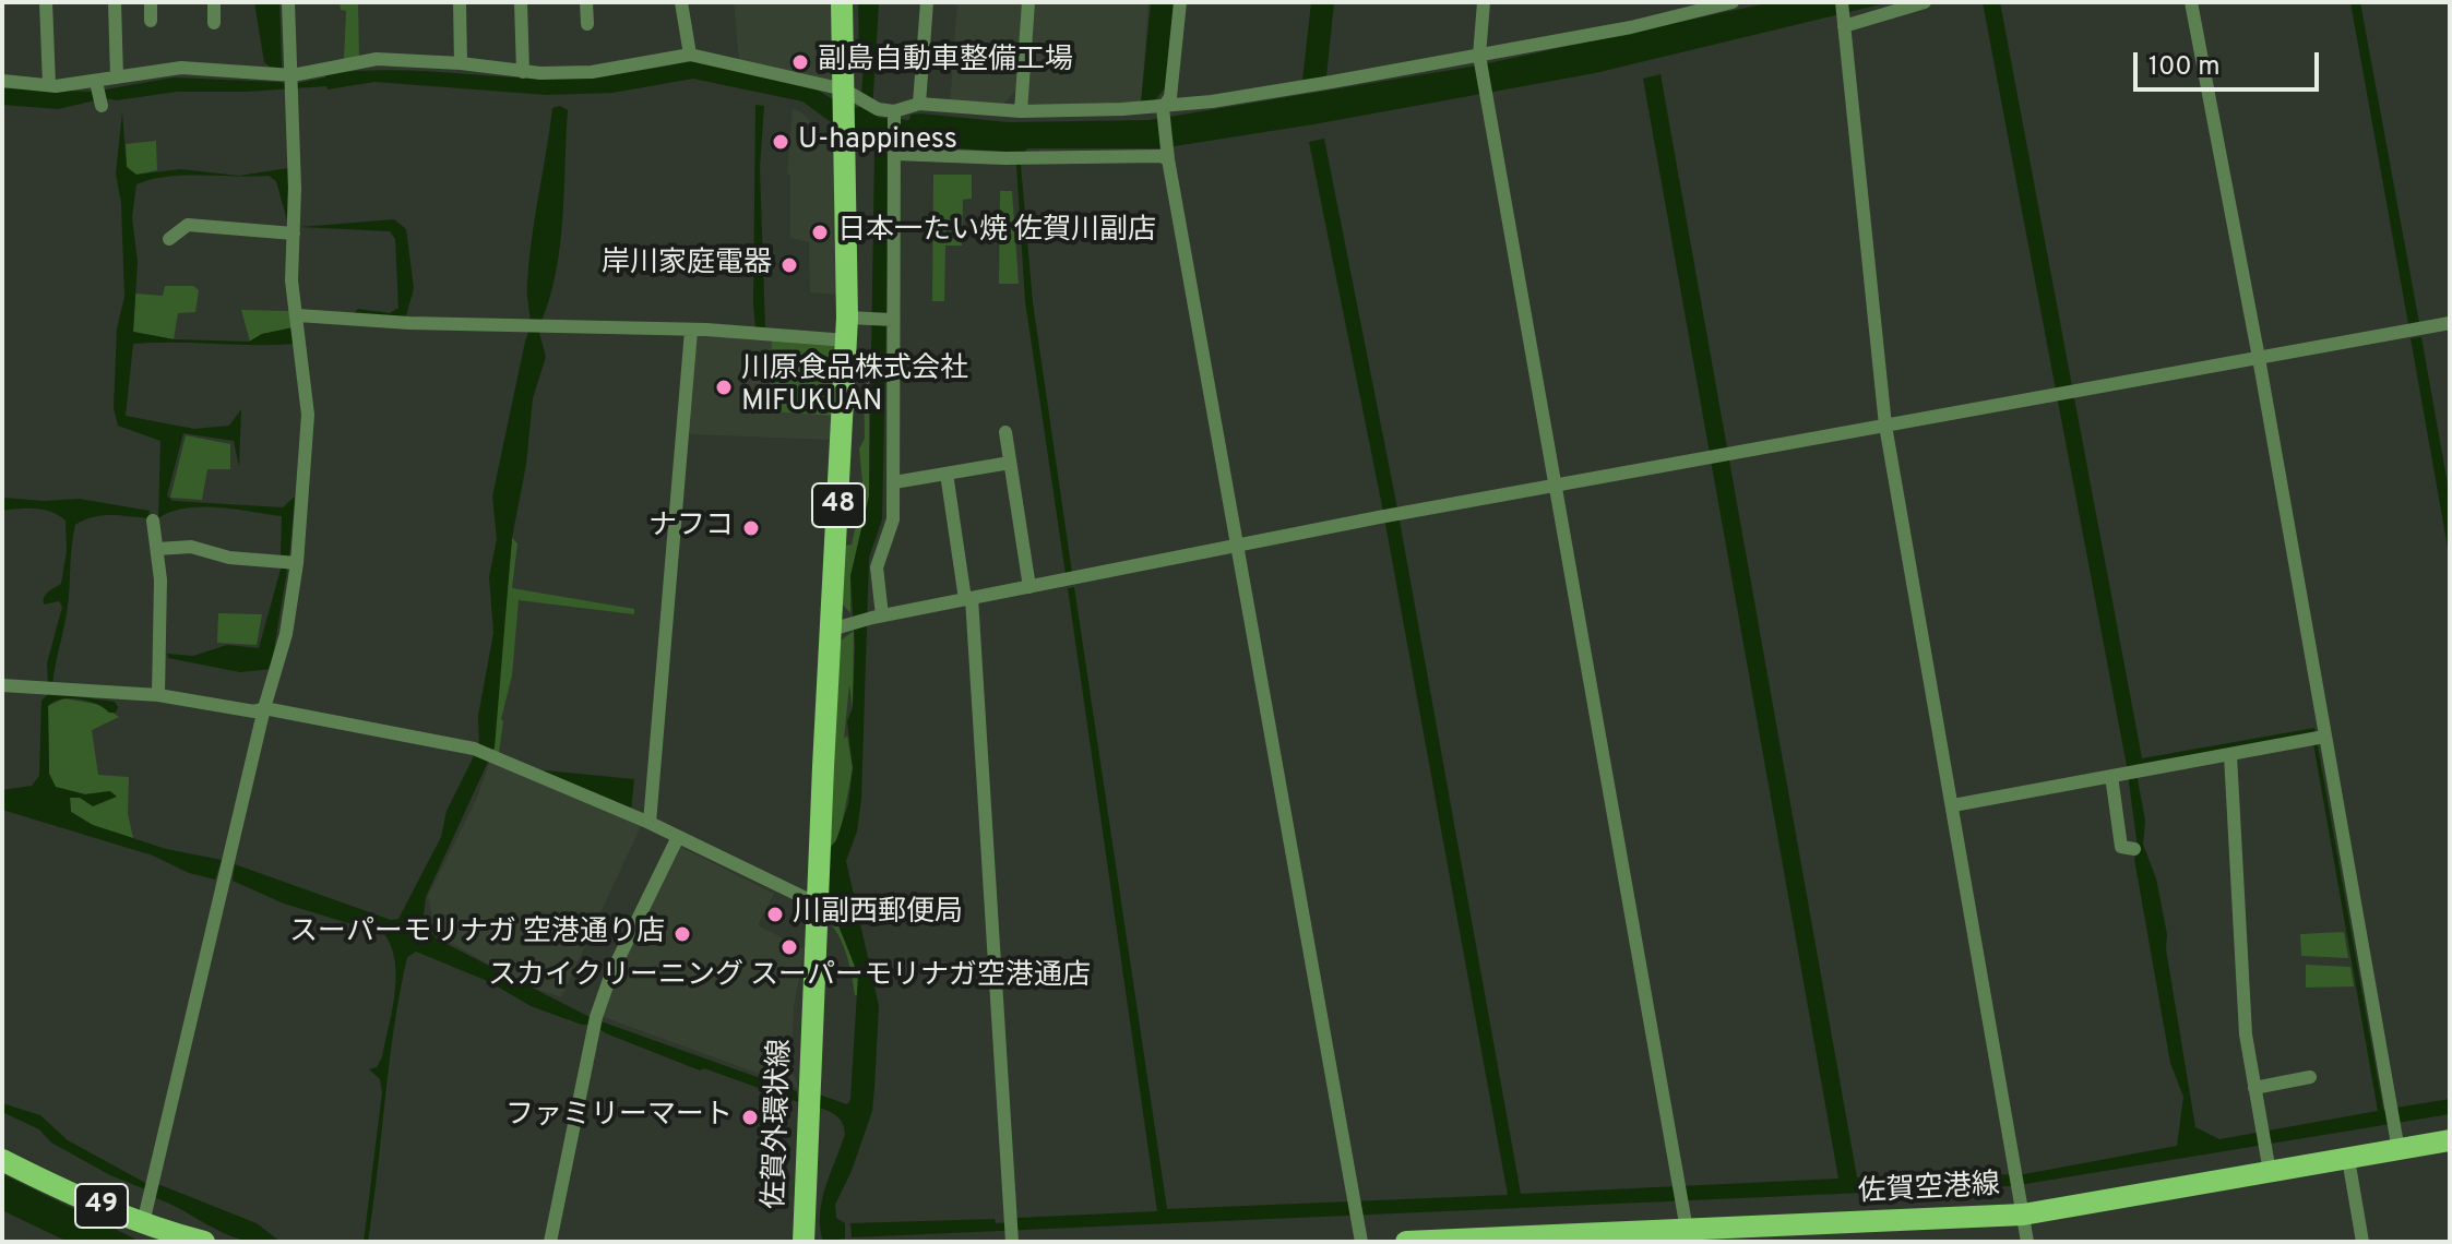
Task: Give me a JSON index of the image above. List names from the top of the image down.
{
  "streets": {
    "main road": [
      "48",
      "佐賀外環状線",
      "佐賀空港線",
      "49"
    ]
  },
  "crossings": [
    ["48", "佐賀外環状線"]
  ],
  "places": [
    "副島自動車整備工場",
    "U-happiness",
    "日本一たい焼 佐賀川副店",
    "岸川家庭電器",
    "川原食品株式会社 MIFUKUAN",
    "ナフコ",
    "川副西郵便局",
    "スーパーモリナガ 空港通り店",
    "スカイクリーニング スーパーモリナガ空港通店",
    "ファミリーマート"
  ],
  "scale_bar": "100 m"
}
